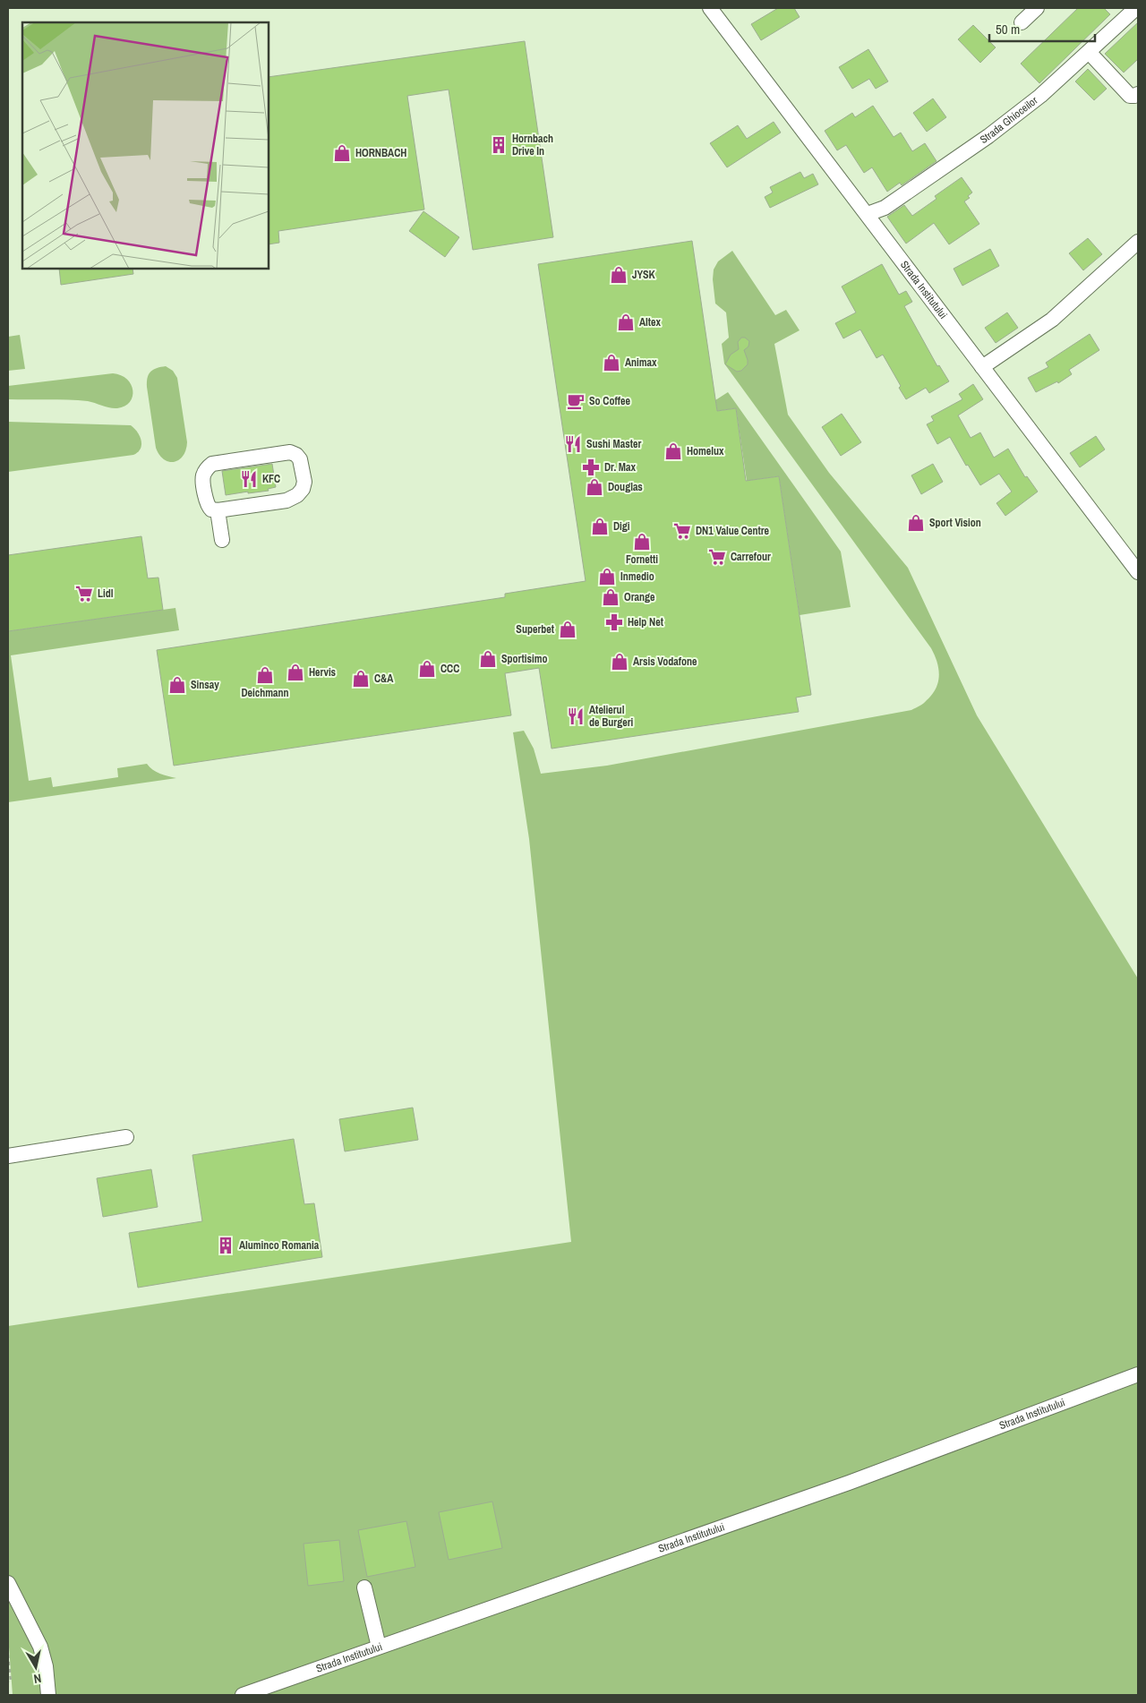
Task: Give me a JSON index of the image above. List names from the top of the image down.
{
  "streets": {
    "street": ["Strada Ghioceilor", "Strada Institutului"]
  },
  "crossings": [
    ["Strada Ghioceilor", "Strada Institutului"]
  ],
  "places": {
    "building": ["Hornbach Drive In", "Aluminco Romania"],
    "shop": [
      "HORNBACH",
      "JYSK",
      "Altex",
      "Animax",
      "Homelux",
      "Douglas",
      "Sport Vision",
      "Digi",
      "Fornetti",
      "Inmedio",
      "Orange",
      "Superbet",
      "Sportisimo",
      "Arsis Vodafone",
      "CCC",
      "Hervis",
      "Deichmann",
      "C&A",
      "Sinsay"
    ],
    "cafe": ["So Coffee"],
    "restaurant": ["Sushi Master", "KFC", "Atelierul de Burgeri"],
    "pharmacy": ["Dr. Max", "Help Net"],
    "supermarket": ["DN1 Value Centre", "Carrefour", "Lidl"]
  },
  "scale_bar": "50 m",
  "north": "bottom"
}
